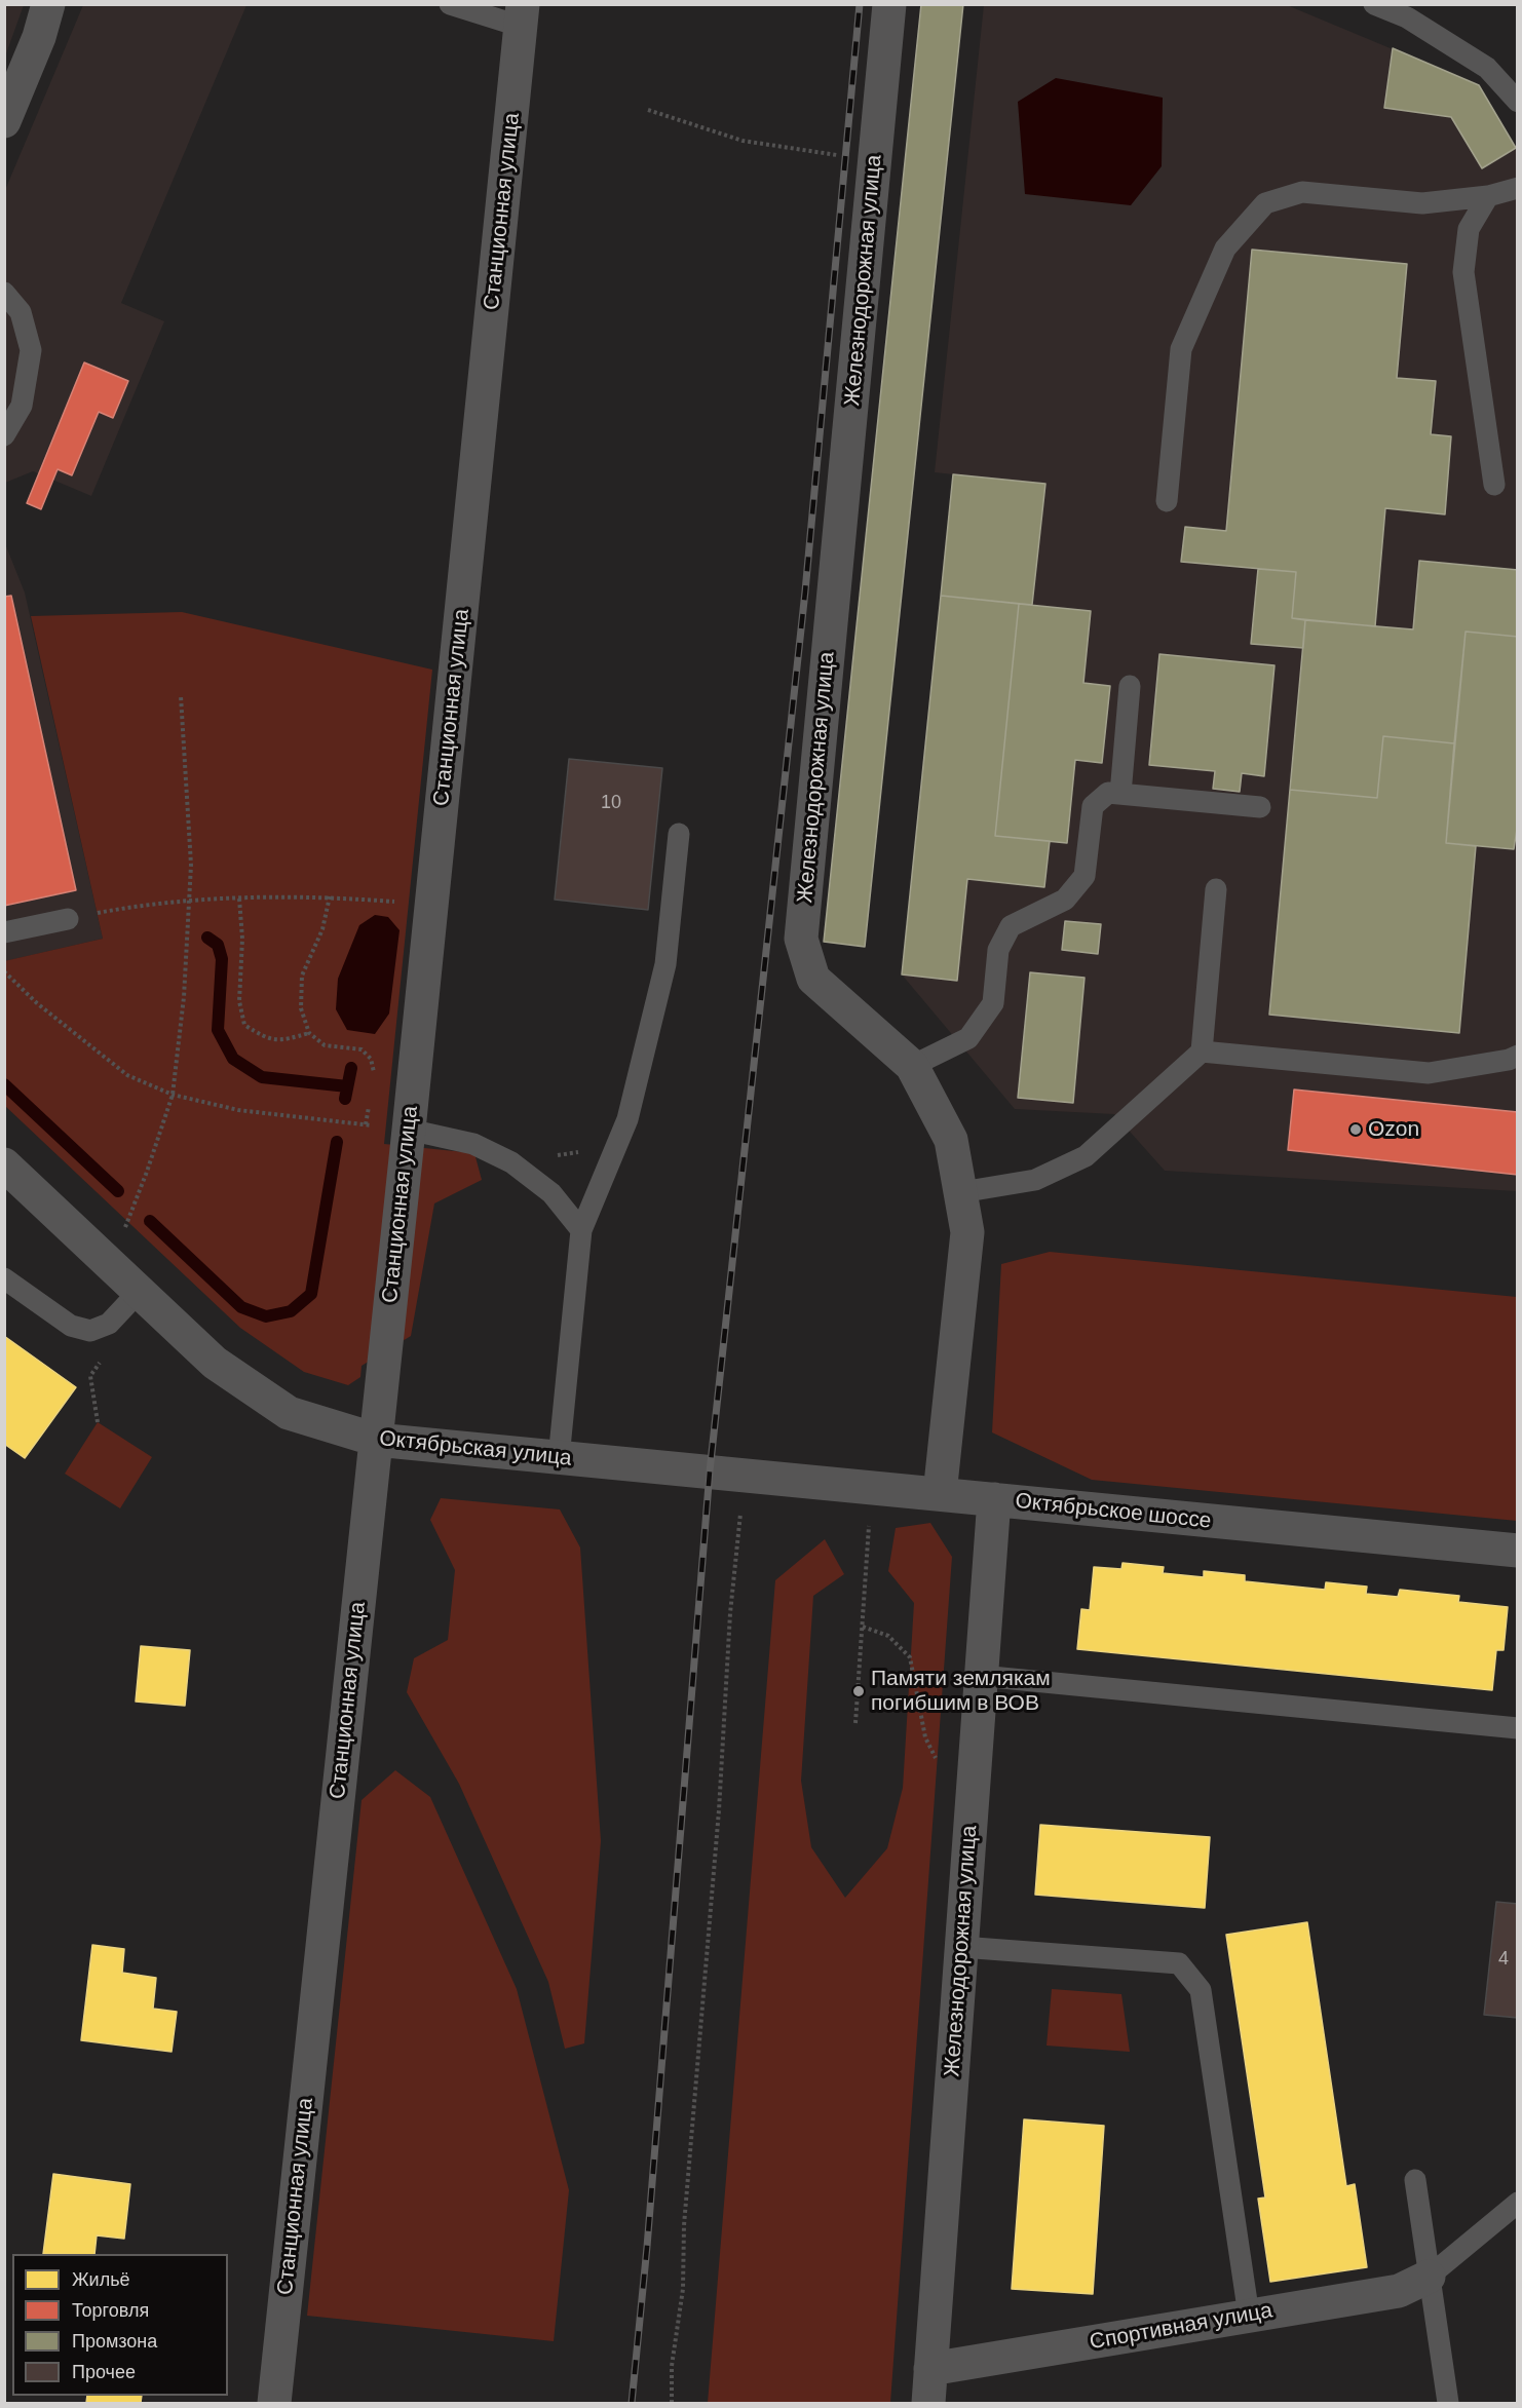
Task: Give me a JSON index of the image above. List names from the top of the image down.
{
  "streets": {
    "street": [
      "Станционная улица",
      "Железнодорожная улица",
      "Октябрьская улица",
      "Октябрьское шоссе",
      "Спортивная улица"
    ]
  },
  "crossings": [
    ["Станционная улица", "Октябрьская улица"],
    ["Железнодорожная улица", "Октябрьское шоссе"],
    ["Железнодорожная улица", "Спортивная улица"],
    ["Октябрьская улица", "Октябрьское шоссе"]
  ],
  "places": ["Ozon", "Памяти землякам погибшим в ВОВ"],
  "house_numbers": ["10", "4"],
  "legend": [
    "Жильё",
    "Торговля",
    "Промзона",
    "Прочее"
  ]
}
